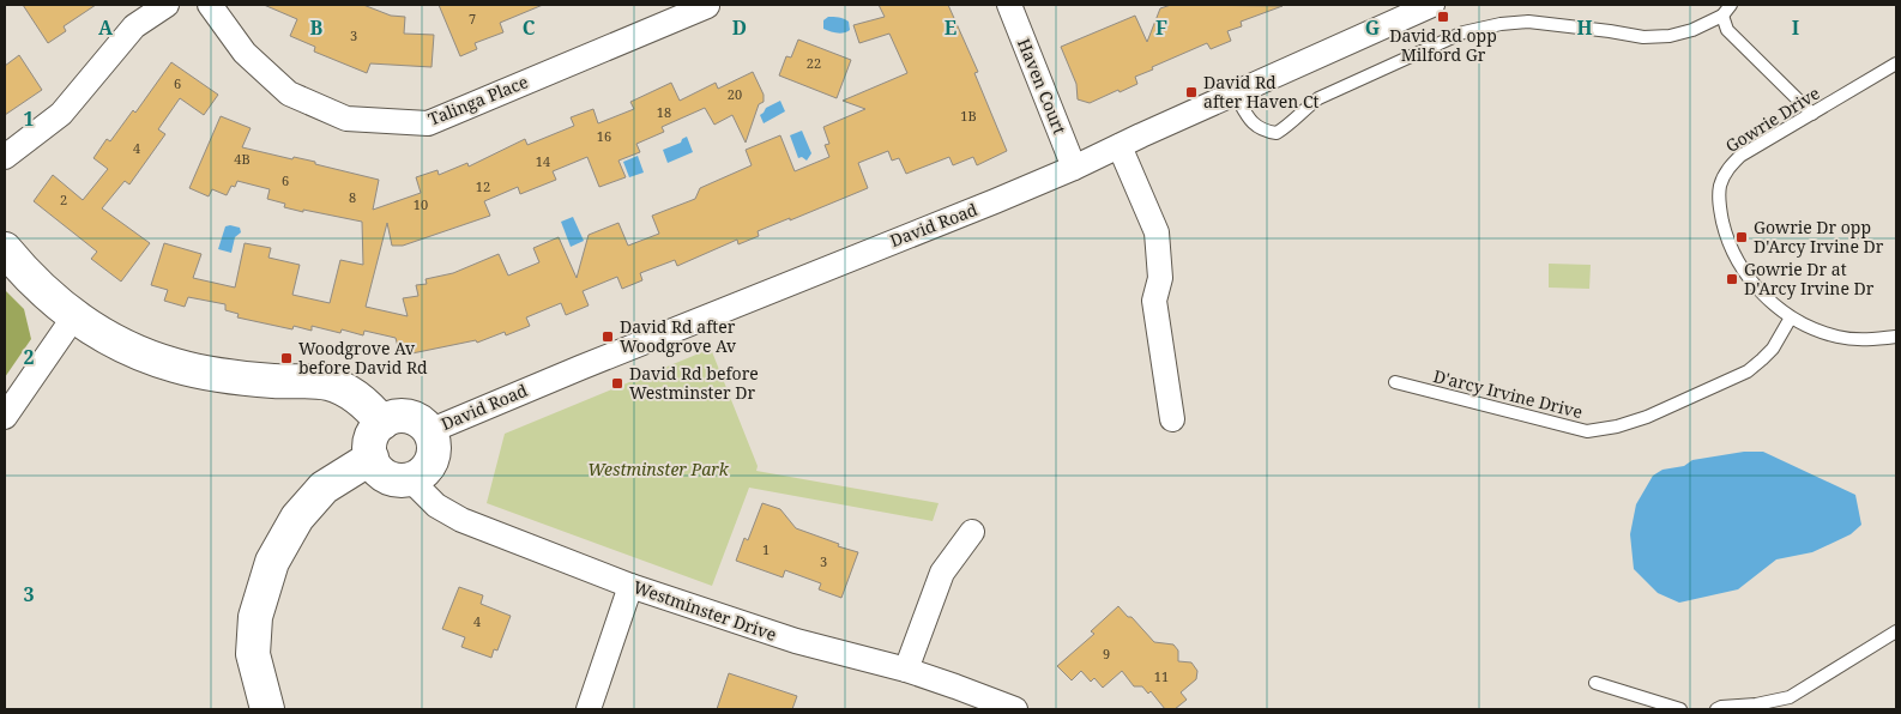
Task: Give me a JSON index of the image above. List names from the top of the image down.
{
  "streets": {
    "street": [
      "Haven Court",
      "Talinga Place",
      "David Road",
      "Westminster Drive"
    ],
    "lane": ["Gowrie Drive", "D'arcy Irvine Drive"]
  },
  "crossings": [
    ["Haven Court", "David Road"],
    ["Gowrie Drive", "D'arcy Irvine Drive"],
    ["David Road", "Westminster Drive"]
  ],
  "parks": ["Westminster Park"],
  "places": {
    "transit": [
      "David Rd opp Milford Gr",
      "David Rd after Haven Ct",
      "Gowrie Dr opp D'Arcy Irvine Dr",
      "Gowrie Dr at D'Arcy Irvine Dr",
      "David Rd after Woodgrove Av",
      "Woodgrove Av before David Rd",
      "David Rd before Westminster Dr"
    ]
  },
  "house_numbers": [
    "7",
    "3",
    "22",
    "6",
    "20",
    "18",
    "1B",
    "16",
    "4",
    "4B",
    "14",
    "6",
    "12",
    "8",
    "2",
    "10",
    "1",
    "3",
    "4",
    "9",
    "11"
  ],
  "grid": {
    "columns": [
      "A",
      "B",
      "C",
      "D",
      "E",
      "F",
      "G",
      "H",
      "I"
    ],
    "rows": ["1", "2", "3"]
  }
}
